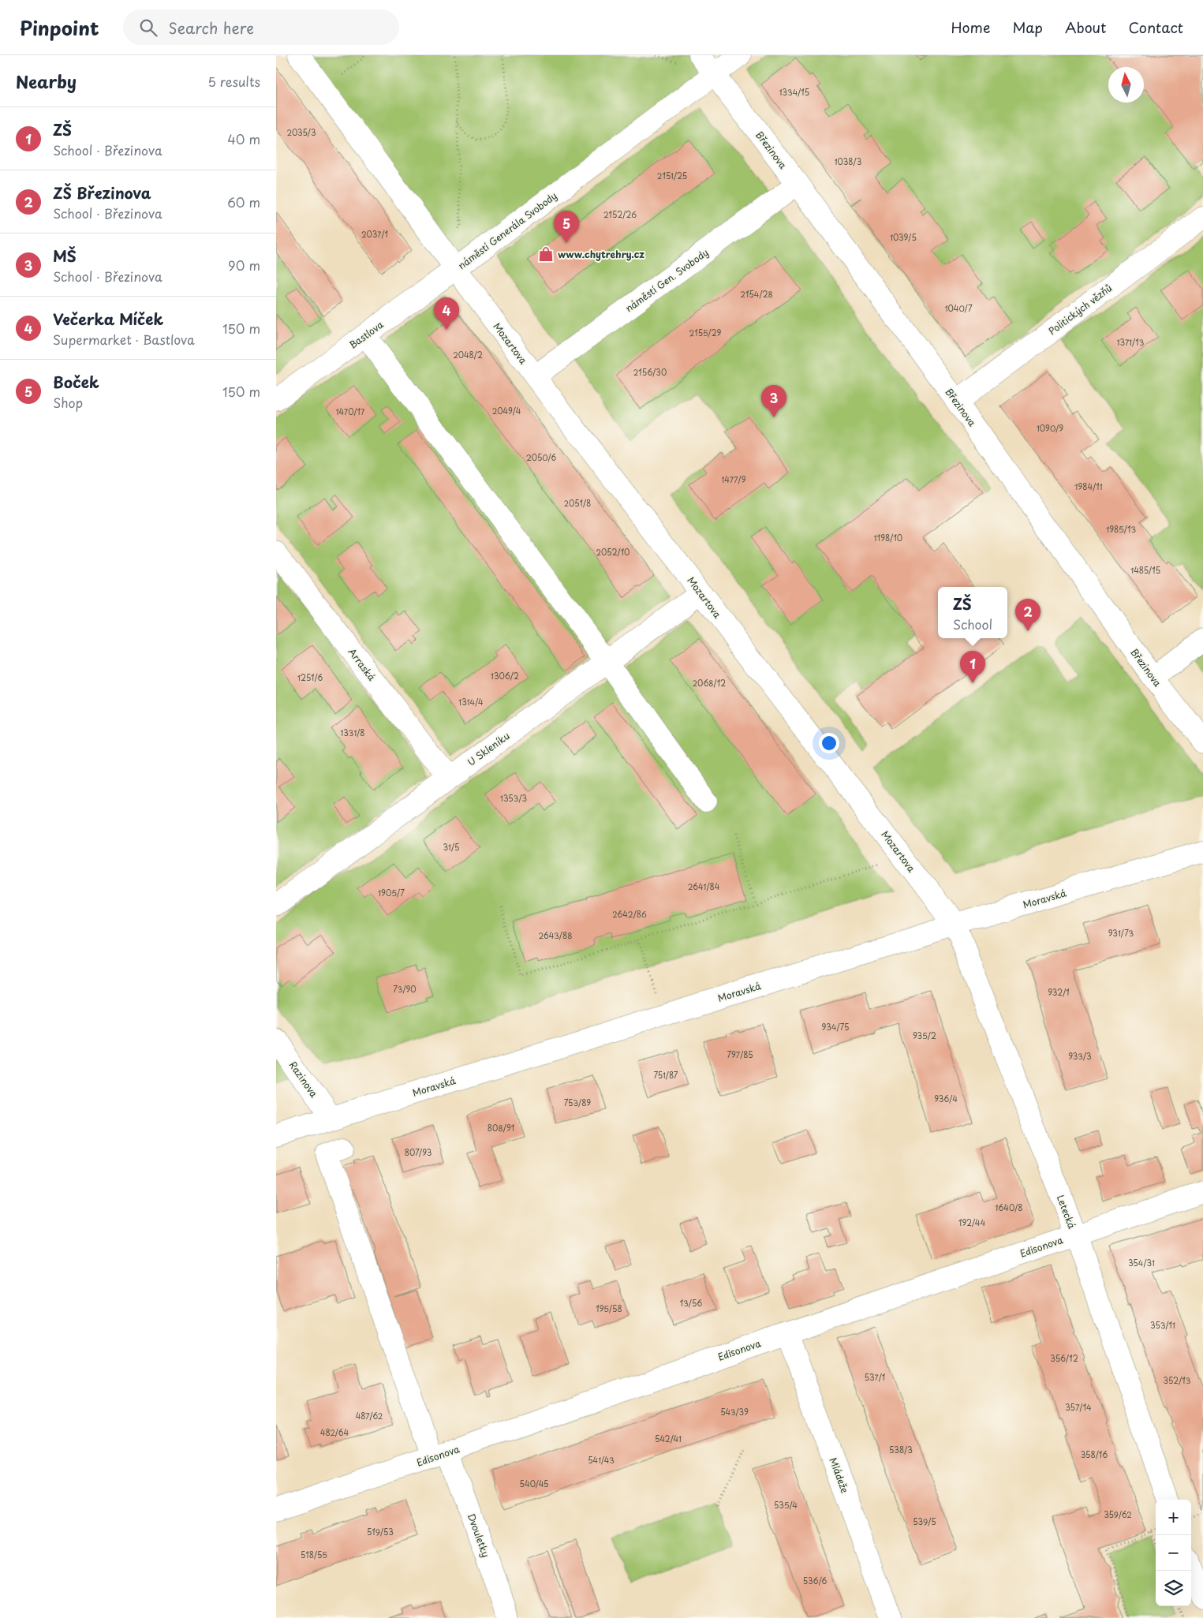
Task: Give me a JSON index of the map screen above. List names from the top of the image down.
{
  "streets": {
    "street": [
      "Březinova",
      "náměstí Generála Svobody",
      "náměstí Gen. Svobody",
      "Politických vězňů",
      "Bastlova",
      "Mozartova",
      "Arraská",
      "U Skleníku",
      "Moravská",
      "Razinova",
      "Letecká",
      "Edisonova",
      "Mládeže",
      "Dvouletky"
    ]
  },
  "crossings": [
    ["Březinova", "náměstí Generála Svobody"],
    ["Březinova", "náměstí Gen. Svobody"],
    ["Březinova", "Politických vězňů"],
    ["náměstí Generála Svobody", "Bastlova"],
    ["náměstí Generála Svobody", "Mozartova"],
    ["náměstí Gen. Svobody", "Mozartova"],
    ["Bastlova", "Mozartova"],
    ["Mozartova", "U Skleníku"],
    ["Mozartova", "Moravská"],
    ["Mozartova", "Letecká"],
    ["Arraská", "U Skleníku"],
    ["Moravská", "Razinova"],
    ["Moravská", "Letecká"],
    ["Letecká", "Edisonova"],
    ["Edisonova", "Mládeže"],
    ["Edisonova", "Dvouletky"]
  ],
  "places": {
    "shop": ["www.chytrehry.cz"]
  },
  "house_numbers": [
    "1334/15",
    "2035/3",
    "1038/3",
    "2151/25",
    "2152/26",
    "2037/1",
    "1039/5",
    "2154/28",
    "1040/7",
    "2155/29",
    "1371/13",
    "2048/2",
    "2156/30",
    "2049/4",
    "1470/17",
    "1090/9",
    "2050/6",
    "1477/9",
    "1984/11",
    "2051/8",
    "1985/13",
    "1198/10",
    "2052/10",
    "1485/15",
    "1306/2",
    "1251/6",
    "2068/12",
    "1314/4",
    "1331/8",
    "1353/3",
    "31/5",
    "2641/84",
    "1905/7",
    "2642/86",
    "931/73",
    "2643/88",
    "73/90",
    "932/1",
    "934/75",
    "935/2",
    "797/85",
    "933/3",
    "751/87",
    "936/4",
    "753/89",
    "808/91",
    "807/93",
    "1640/8",
    "192/44",
    "354/31",
    "13/56",
    "195/58",
    "353/11",
    "356/12",
    "537/1",
    "352/13",
    "357/14",
    "543/39",
    "487/62",
    "482/64",
    "542/41",
    "538/3",
    "358/16",
    "541/43",
    "540/45",
    "535/4",
    "359/62",
    "539/5",
    "519/53",
    "518/55",
    "536/6"
  ],
  "north": "top",
  "page": {
    "header": "Pinpoint",
    "search": "Search here",
    "nav": [
      "Home",
      "Map",
      "About",
      "Contact"
    ],
    "heading": ["Nearby", "5 results"],
    "list": [
      {
        "mark": "1",
        "name": "ZŠ",
        "note": "School · Březinova",
        "value": "40 m"
      },
      {
        "mark": "2",
        "name": "ZŠ Březinova",
        "note": "School · Březinova",
        "value": "60 m"
      },
      {
        "mark": "3",
        "name": "MŠ",
        "note": "School · Březinova",
        "value": "90 m"
      },
      {
        "mark": "4",
        "name": "Večerka Míček",
        "note": "Supermarket · Bastlova",
        "value": "150 m"
      },
      {
        "mark": "5",
        "name": "Boček",
        "note": "Shop",
        "value": "150 m"
      }
    ],
    "pins": [
      "5",
      "4",
      "3",
      "2",
      "1"
    ],
    "popup": ["ZŠ", "School"],
    "map_buttons": ["+", "−"]
  }
}
